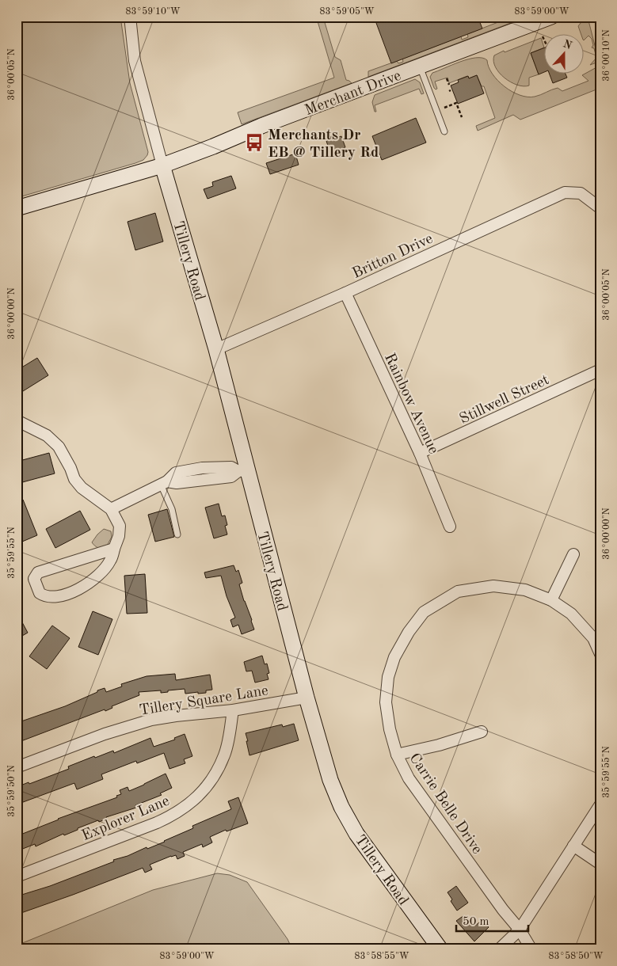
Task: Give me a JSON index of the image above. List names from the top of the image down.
{
  "streets": {
    "street": [
      "Merchant Drive",
      "Britton Drive",
      "Tillery Road",
      "Stillwell Street",
      "Rainbow Avenue",
      "Tillery Square Lane",
      "Carrie Belle Drive",
      "Explorer Lane"
    ]
  },
  "crossings": [
    ["Merchant Drive", "Tillery Road"],
    ["Britton Drive", "Tillery Road"],
    ["Britton Drive", "Rainbow Avenue"],
    ["Tillery Road", "Tillery Square Lane"],
    ["Stillwell Street", "Rainbow Avenue"],
    ["Tillery Square Lane", "Explorer Lane"]
  ],
  "places": {
    "bus stop": ["Merchants Dr EB @ Tillery Rd"]
  },
  "scale_bar": "50 m",
  "north": "top",
  "coordinates": [
    "83°59'10\"W",
    "83°59'05\"W",
    "83°59'00\"W",
    "36°00'10\"N",
    "36°00'05\"N",
    "36°00'00\"N",
    "35°59'55\"N",
    "35°59'50\"N",
    "83°58'55\"W",
    "83°58'50\"W"
  ]
}
